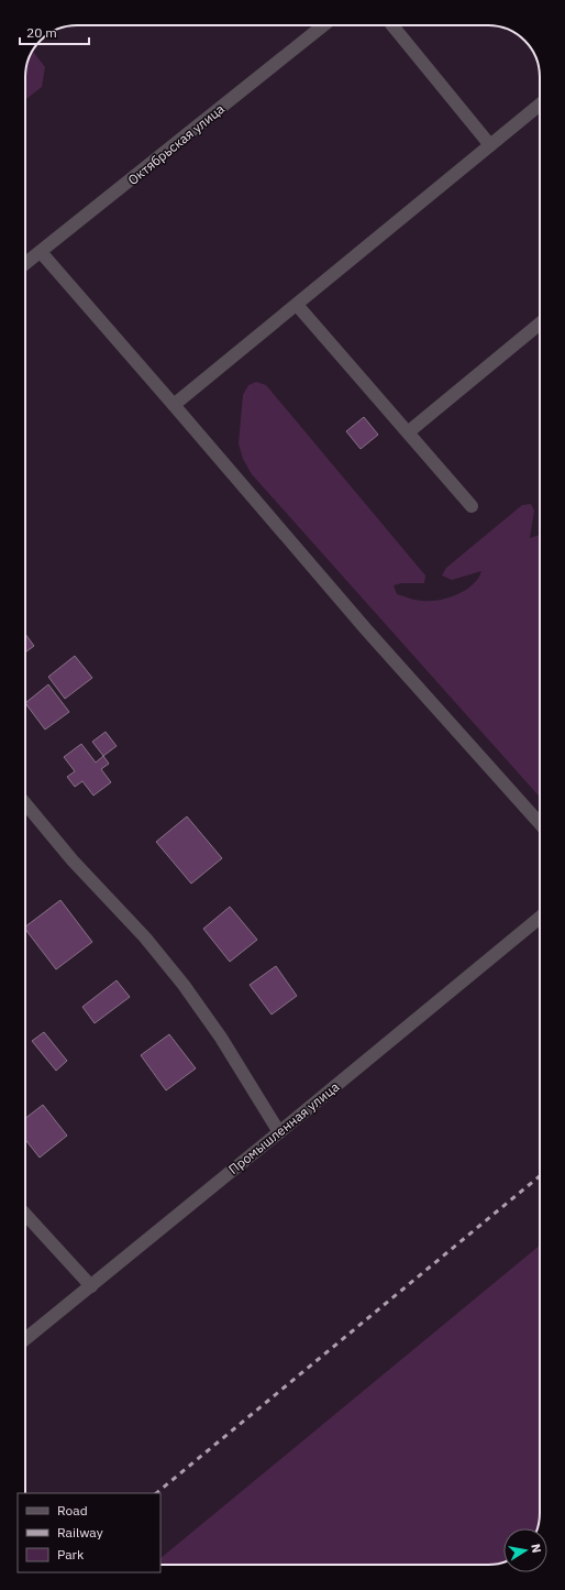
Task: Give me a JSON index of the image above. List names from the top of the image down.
{
  "streets": {
    "street": ["Октябрьская улица", "Промышленная улица"]
  },
  "legend": ["Road", "Railway", "Park"],
  "scale_bar": "20 m",
  "north": "right"
}
